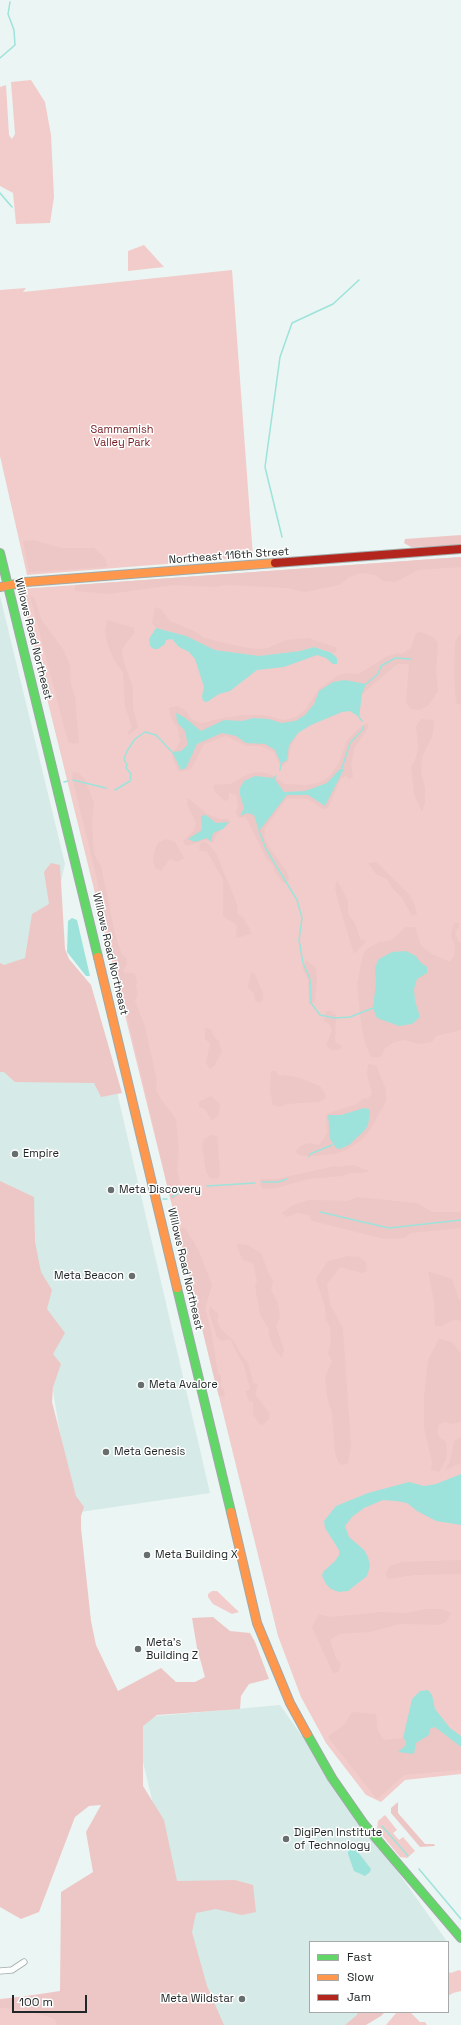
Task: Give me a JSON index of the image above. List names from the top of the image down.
{
  "streets": {
    "main road": ["Northeast 116th Street", "Willows Road Northeast"]
  },
  "crossings": [
    ["Northeast 116th Street", "Willows Road Northeast"]
  ],
  "parks": ["Sammamish Valley Park"],
  "places": [
    "Empire",
    "Meta Discovery",
    "Meta Beacon",
    "Meta Avalore",
    "Meta Genesis",
    "Meta Building X",
    "Meta's Building Z",
    "DigiPen Institute of Technology",
    "Meta Wildstar"
  ],
  "legend": ["Fast", "Slow", "Jam"],
  "scale_bar": "100 m"
}
